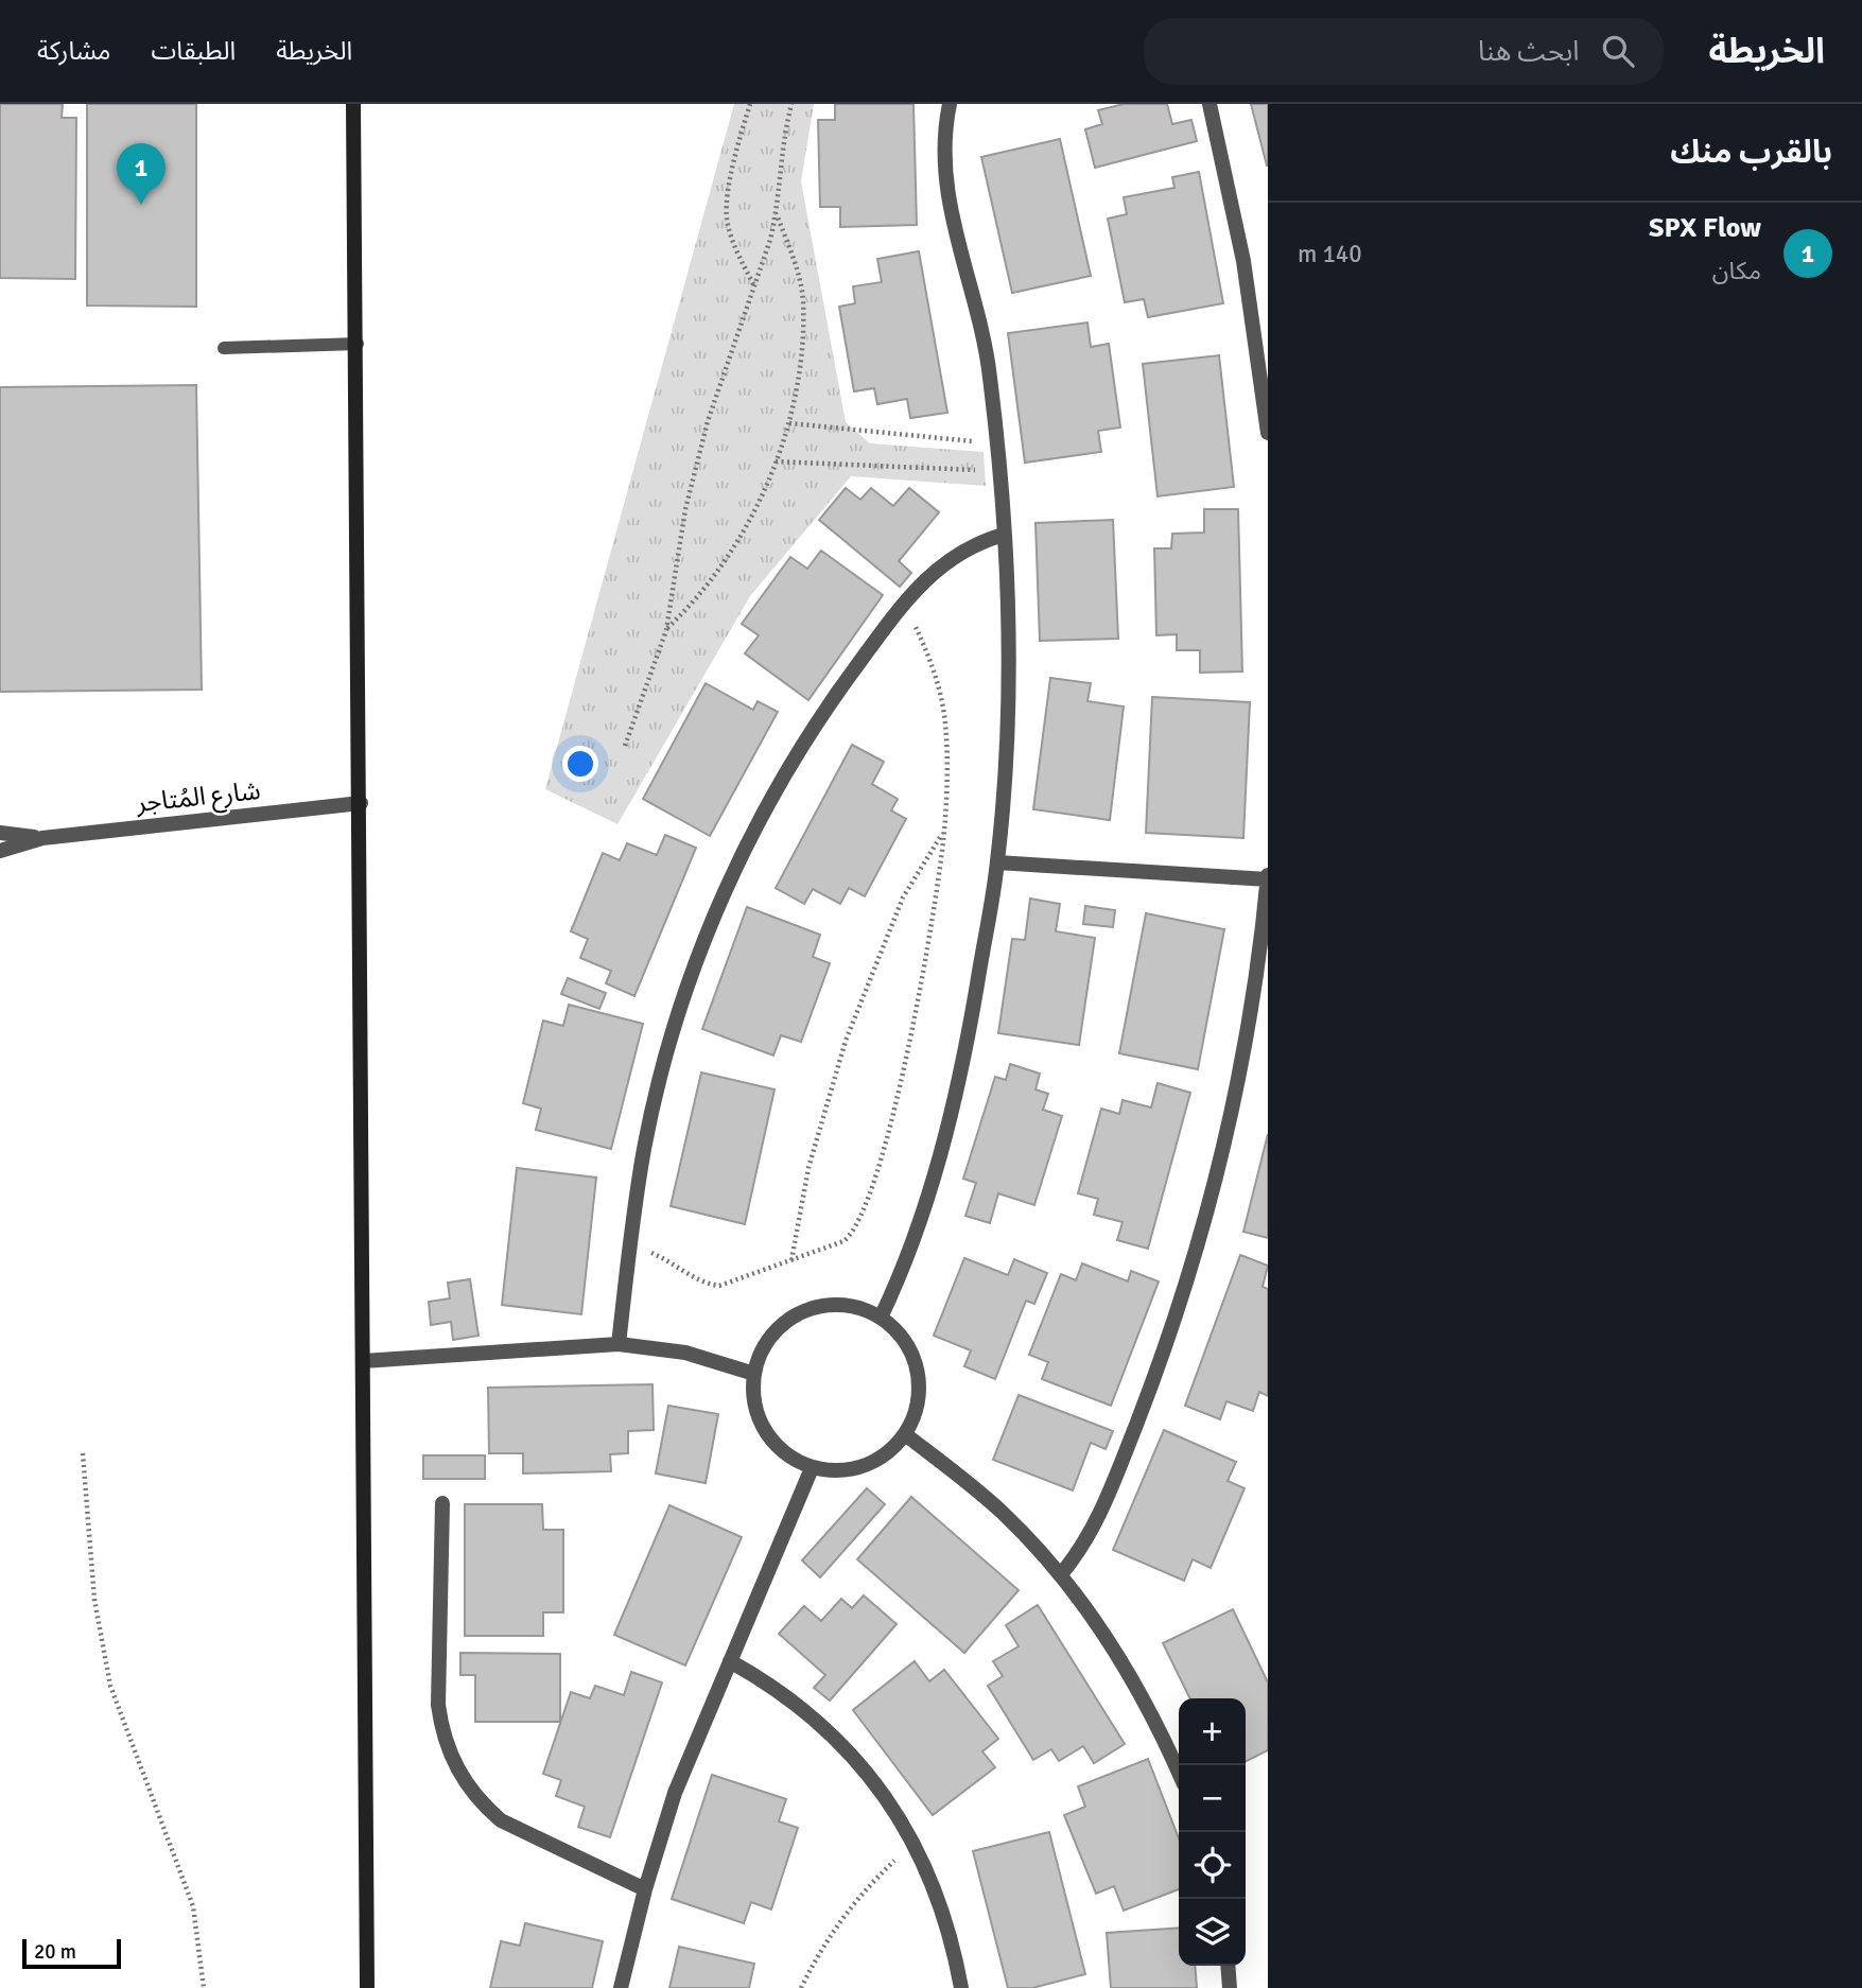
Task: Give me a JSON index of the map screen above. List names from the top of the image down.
{
  "streets": {
    "street": ["شارع المُتاجر"]
  },
  "scale_bar": "20 m",
  "page": {
    "header": "الخريطة",
    "search": "ابحث هنا",
    "nav": ["الخريطة", "الطبقات", "مشاركة"],
    "heading": "بالقرب منك",
    "pins": "1",
    "list": [
      {
        "mark": "1",
        "name": "SPX Flow",
        "note": "مكان",
        "value": "140 m"
      }
    ],
    "map_buttons": ["+", "−"],
    "scale": "20 m"
  }
}
